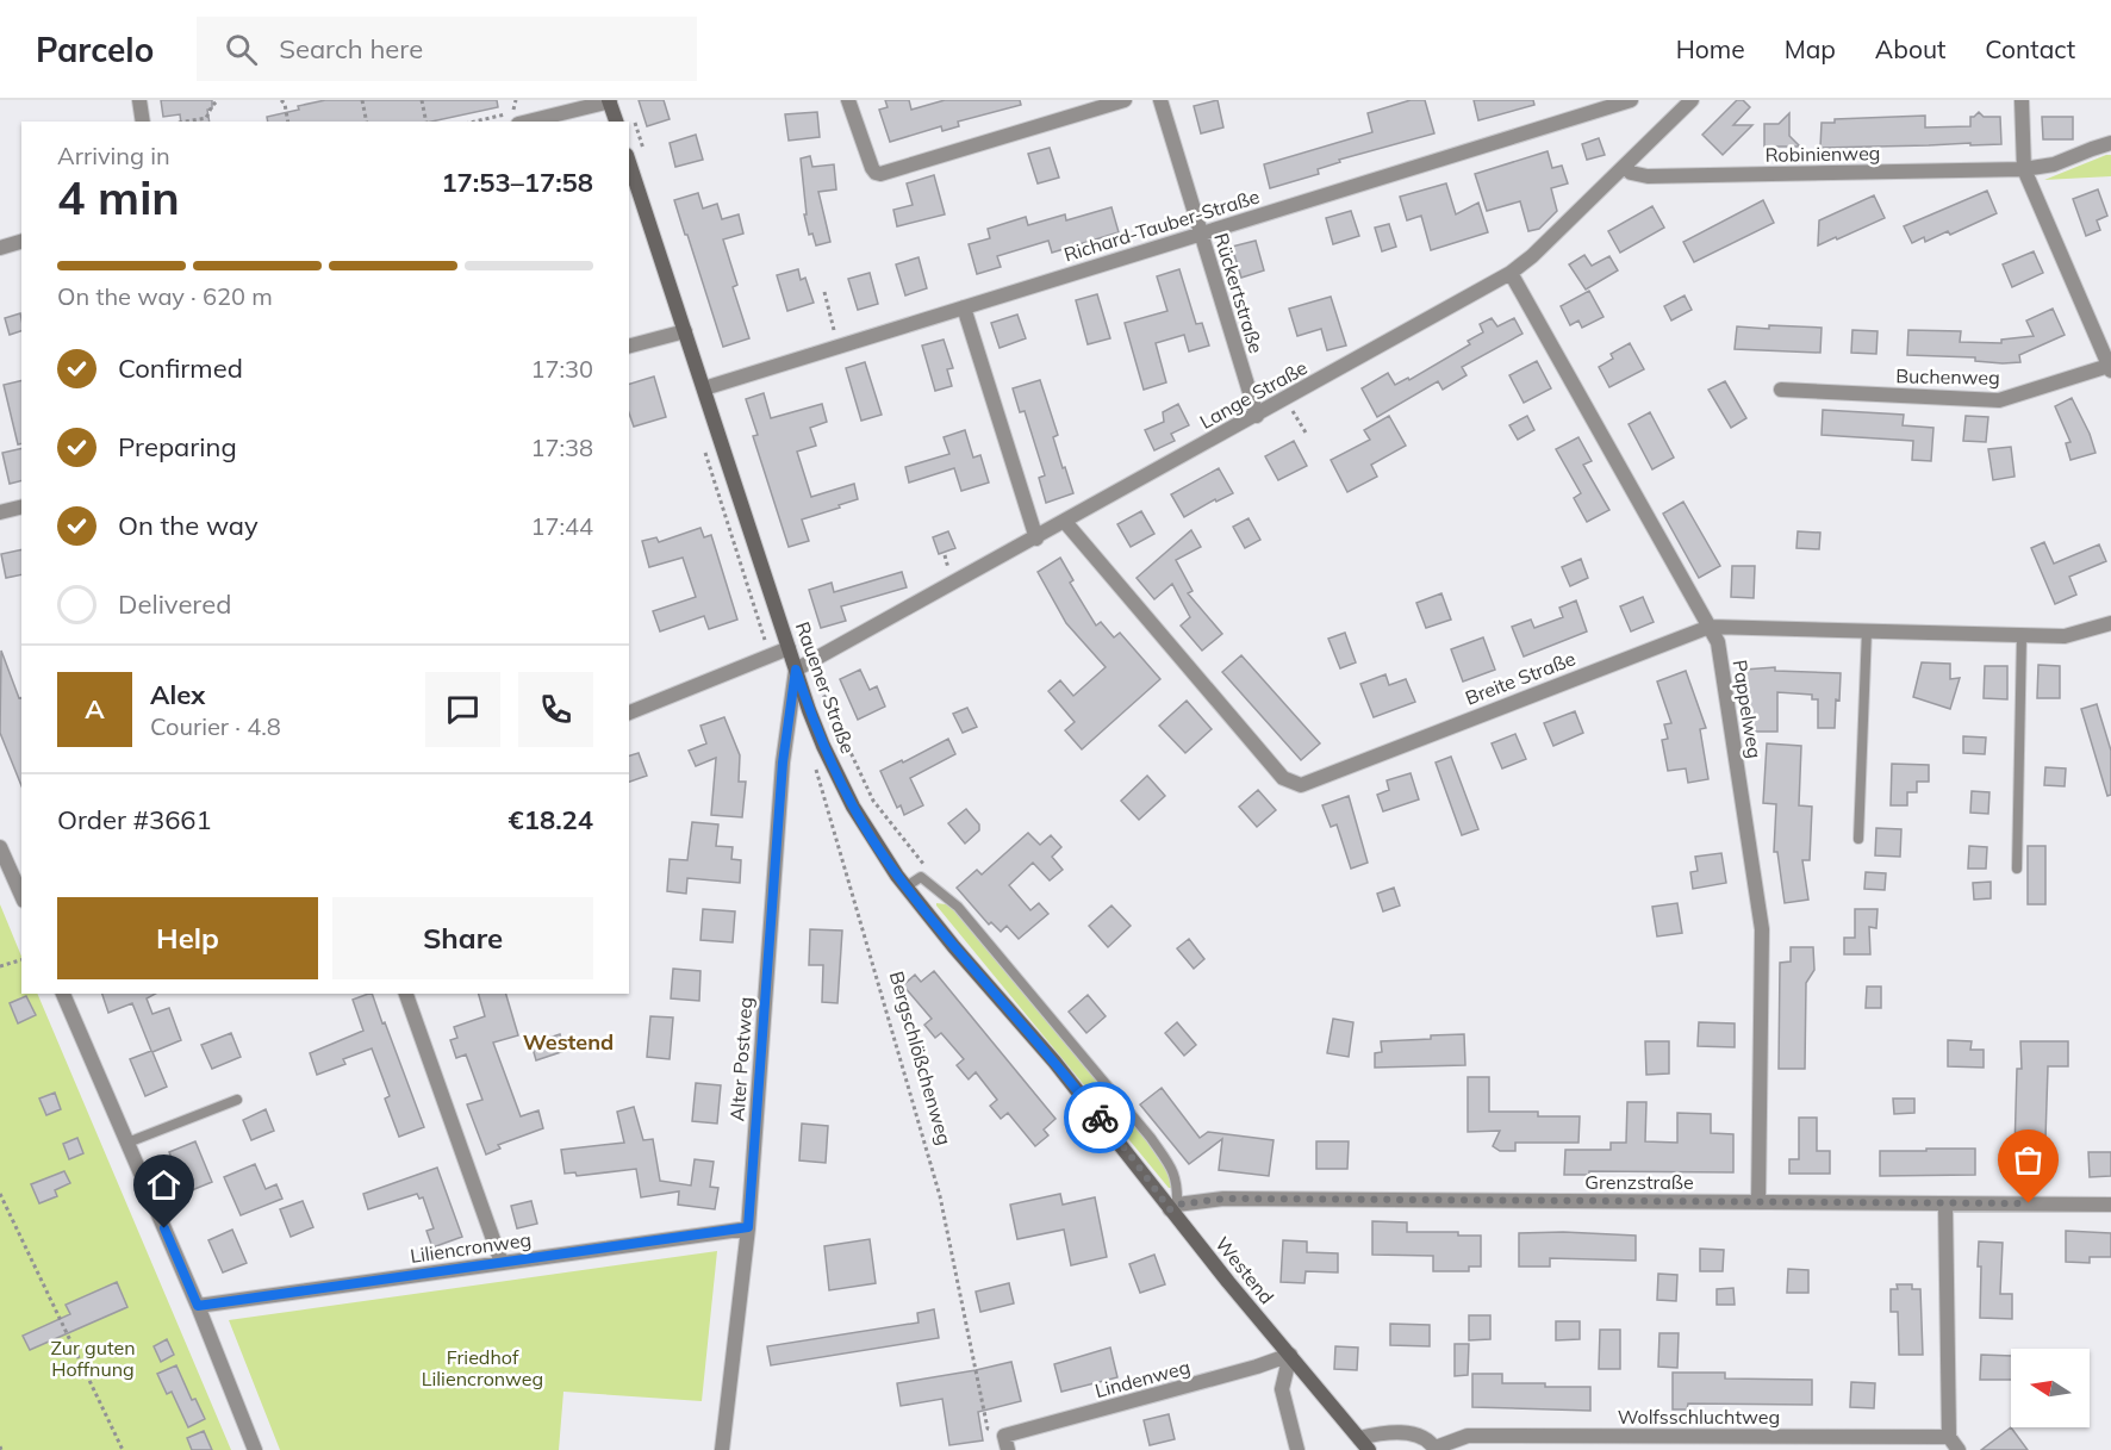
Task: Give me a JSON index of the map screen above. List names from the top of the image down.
{
  "streets": {
    "main road": ["Rauener Straße", "Westend"],
    "street": [
      "Robinienweg",
      "Richard-Tauber-Straße",
      "Rückertstraße",
      "Buchenweg",
      "Lange Straße",
      "Breite Straße",
      "Pappelweg",
      "Alter Postweg",
      "Grenzstraße",
      "Liliencronweg",
      "Lindenweg",
      "Wolfsschluchtweg"
    ],
    "path": ["Bergschlößchenweg"]
  },
  "crossings": [
    ["Robinienweg", "Buchenweg"],
    ["Robinienweg", "Lange Straße"],
    ["Richard-Tauber-Straße", "Rückertstraße"],
    ["Richard-Tauber-Straße", "Rauener Straße"],
    ["Rückertstraße", "Lange Straße"],
    ["Lange Straße", "Breite Straße"],
    ["Lange Straße", "Rauener Straße"],
    ["Lange Straße", "Pappelweg"],
    ["Lange Straße", "Alter Postweg"],
    ["Breite Straße", "Pappelweg"],
    ["Rauener Straße", "Alter Postweg"],
    ["Rauener Straße", "Westend"],
    ["Pappelweg", "Grenzstraße"],
    ["Bergschlößchenweg", "Lindenweg"],
    ["Alter Postweg", "Liliencronweg"],
    ["Grenzstraße", "Westend"],
    ["Westend", "Lindenweg"]
  ],
  "districts": ["Westend"],
  "parks": ["Zur guten Hoffnung", "Friedhof Liliencronweg"],
  "north": "left",
  "page": {
    "header": "Parcelo",
    "search": "Search here",
    "nav": [
      "Home",
      "Map",
      "About",
      "Contact"
    ],
    "heading": ["4 min", "Arriving in", "17:53–17:58"],
    "panel": [
      "Alex",
      "Courier · 4.8",
      "Order #3661",
      "€18.24"
    ],
    "bar": "On the way · 620 m",
    "list": [
      ["Confirmed", "17:30"],
      ["Preparing", "17:38"],
      ["On the way", "17:44"],
      "Delivered"
    ],
    "round": "A",
    "buttons": ["Help", "Share"]
  }
}
